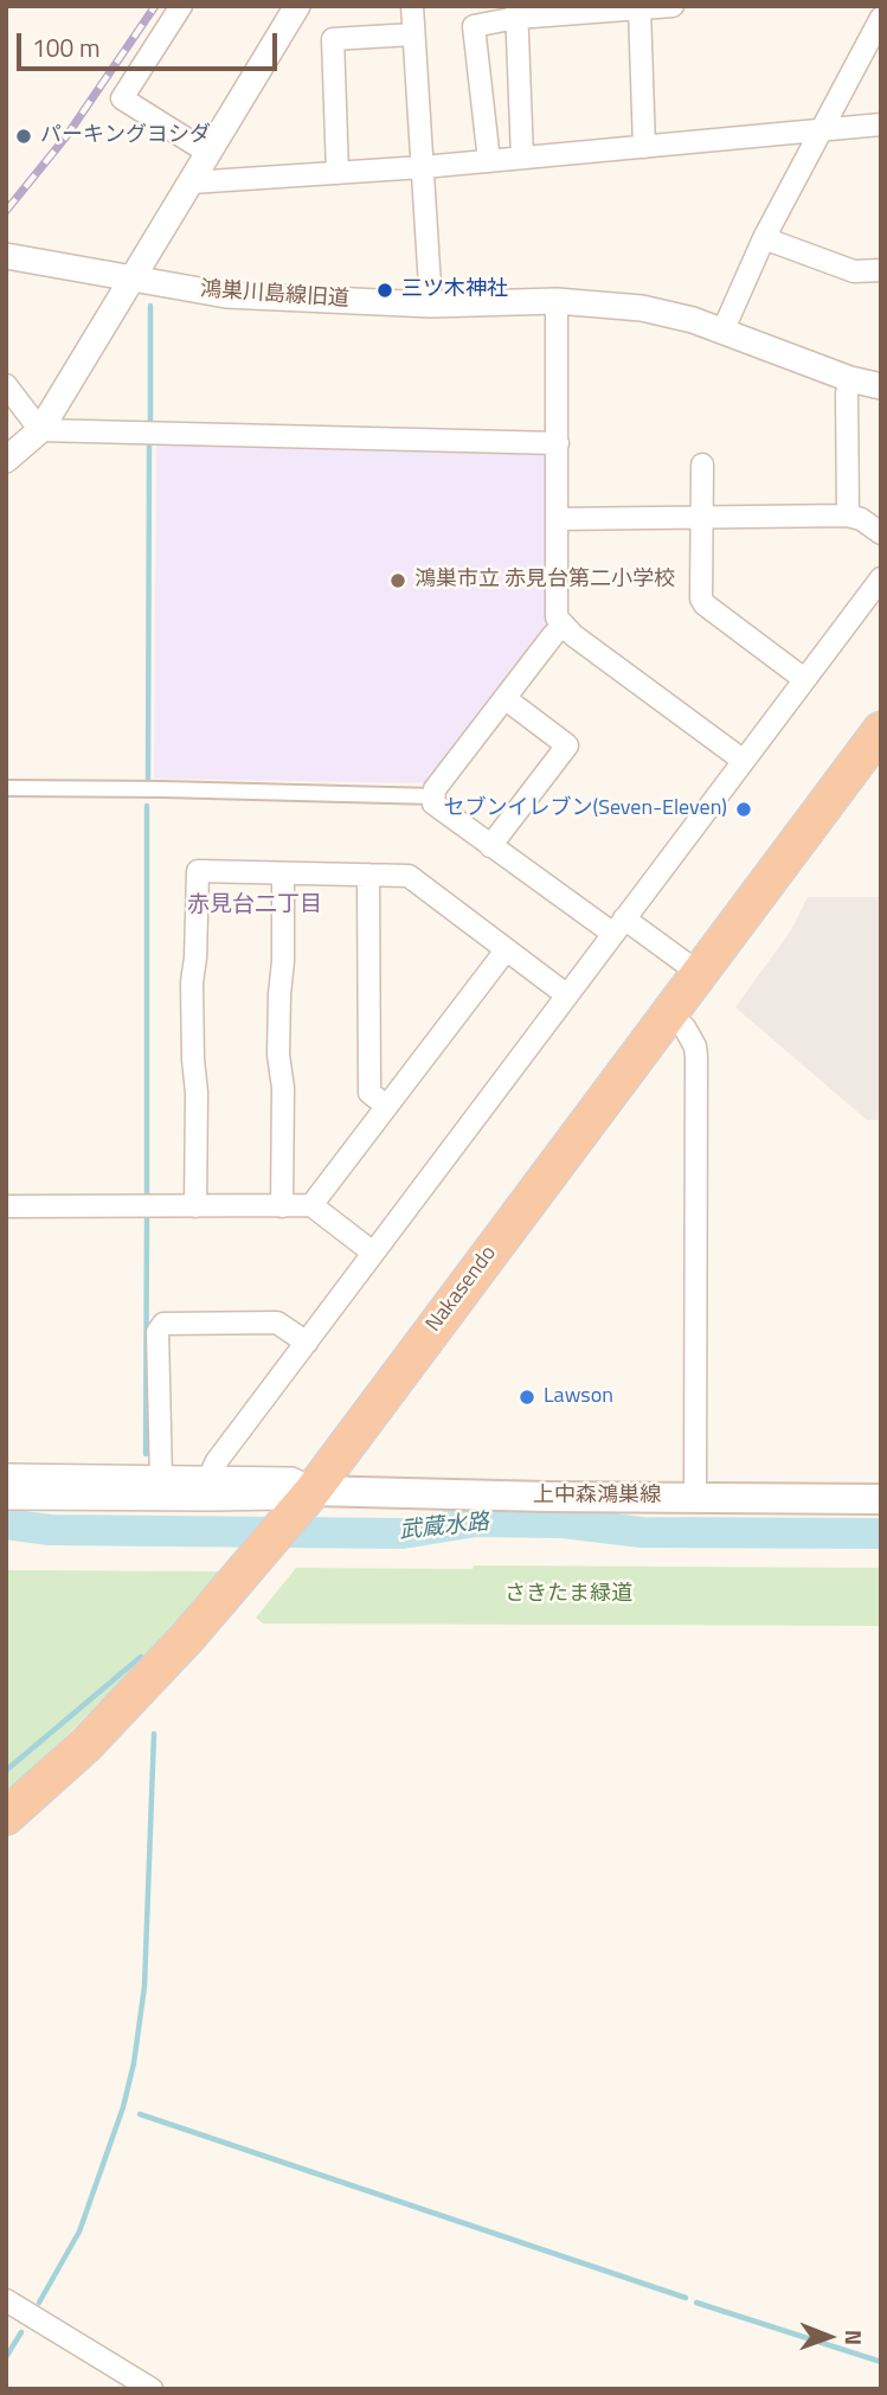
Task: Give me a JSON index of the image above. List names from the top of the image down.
{
  "streets": {
    "highway": ["Nakasendo"],
    "main road": ["上中森鴻巣線"],
    "street": ["鴻巣川島線旧道"]
  },
  "crossings": [
    ["Nakasendo", "上中森鴻巣線"]
  ],
  "districts": ["赤見台二丁目"],
  "water": ["武蔵水路"],
  "parks": ["さきたま緑道"],
  "places": [
    "パーキングヨシダ",
    "三ツ木神社",
    "鴻巣市立 赤見台第二小学校",
    "セブンイレブン(Seven-Eleven)",
    "Lawson"
  ],
  "scale_bar": "100 m",
  "north": "right"
}
